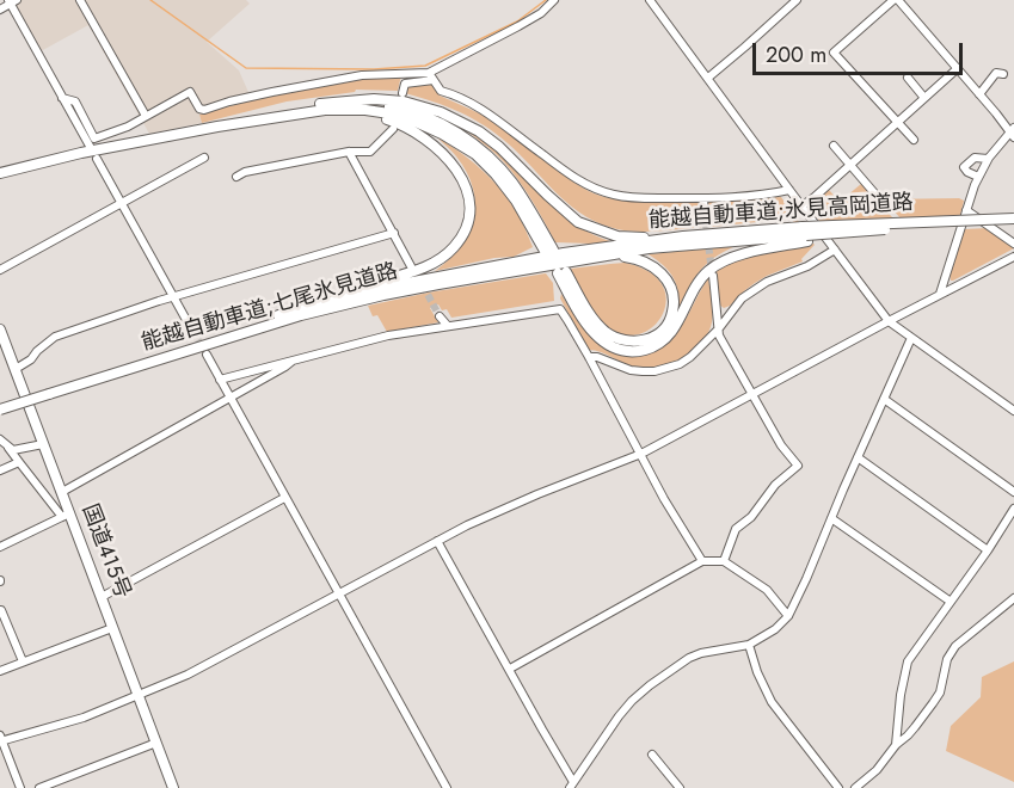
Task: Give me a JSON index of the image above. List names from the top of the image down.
{
  "streets": {
    "highway": ["能越自動車道;氷見高岡道路", "能越自動車道;七尾氷見道路", "国道415号"]
  },
  "crossings": [
    ["能越自動車道;氷見高岡道路", "能越自動車道;七尾氷見道路"]
  ],
  "scale_bar": "200 m"
}
